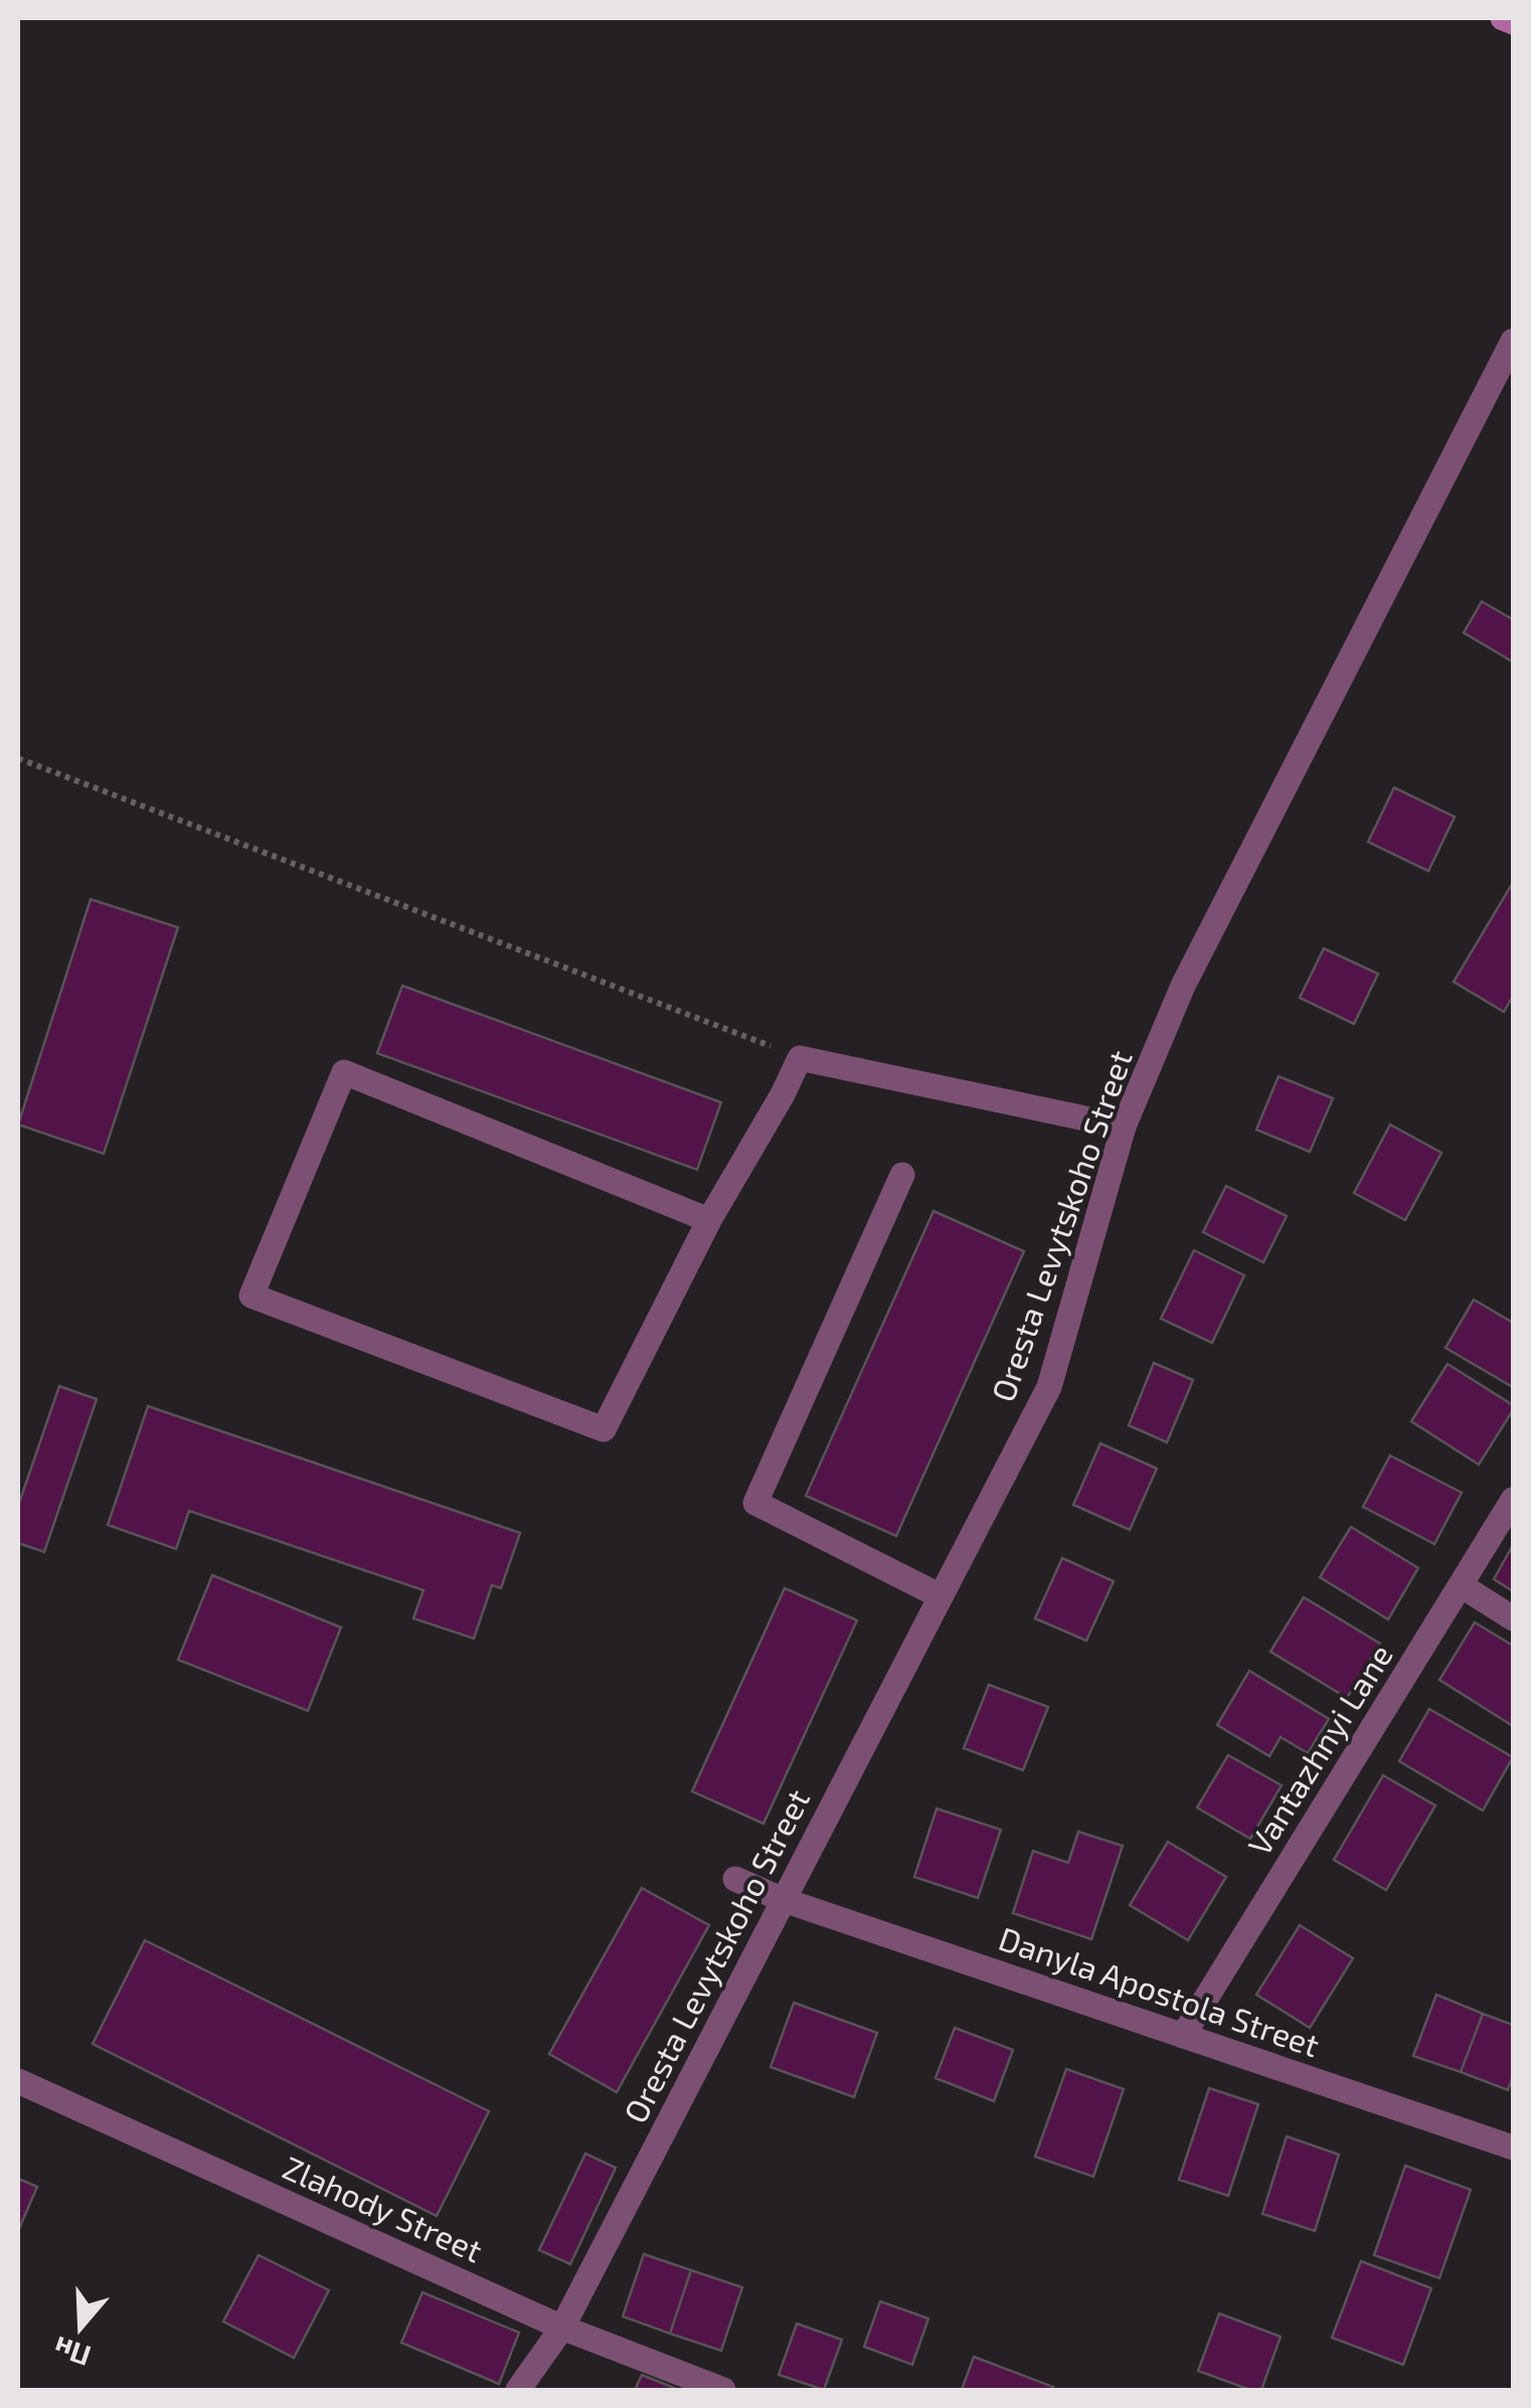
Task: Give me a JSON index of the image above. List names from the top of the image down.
{
  "streets": {
    "street": [
      "Oresta Levytskoho Street",
      "Vantazhnyi Lane",
      "Danyla Apostola Street",
      "Zlahody Street"
    ]
  },
  "crossings": [
    ["Oresta Levytskoho Street", "Danyla Apostola Street"],
    ["Oresta Levytskoho Street", "Zlahody Street"],
    ["Vantazhnyi Lane", "Danyla Apostola Street"]
  ],
  "north": "bottom"
}
